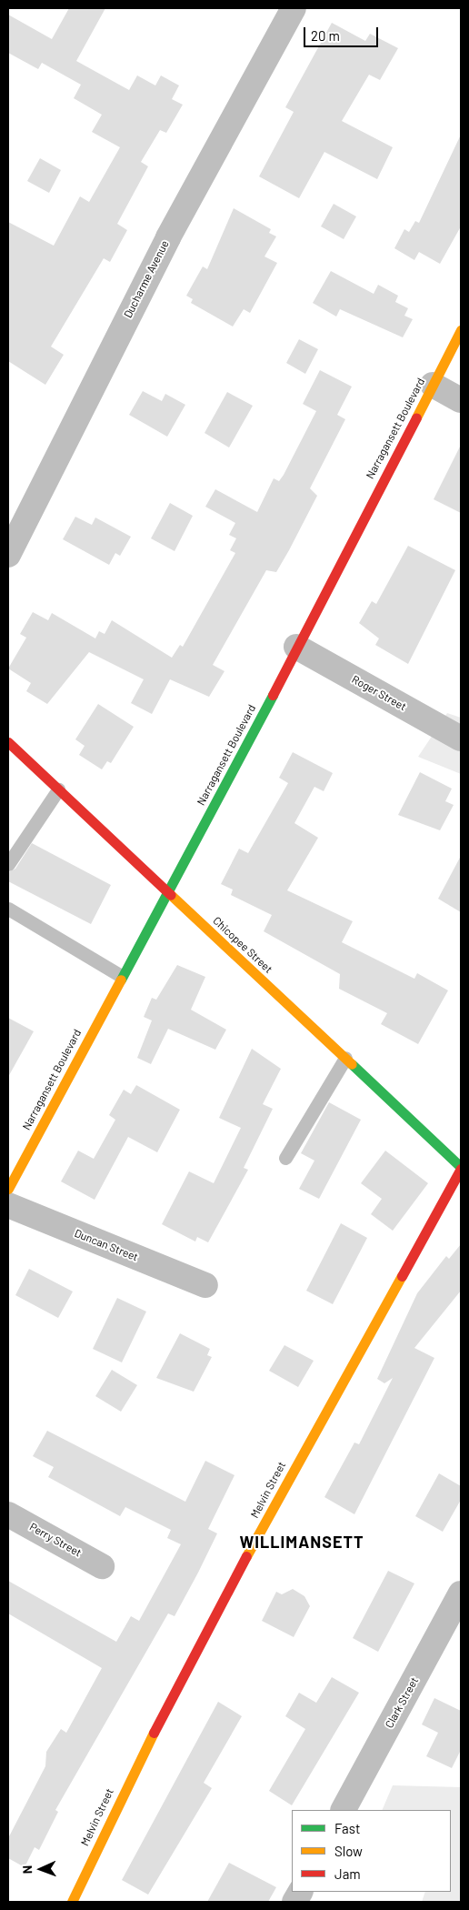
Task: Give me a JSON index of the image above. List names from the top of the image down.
{
  "streets": {
    "street": [
      "Ducharme Avenue",
      "Narragansett Boulevard",
      "Roger Street",
      "Chicopee Street",
      "Duncan Street",
      "Melvin Street",
      "Perry Street",
      "Clark Street"
    ]
  },
  "crossings": [
    ["Narragansett Boulevard", "Roger Street"],
    ["Narragansett Boulevard", "Chicopee Street"],
    ["Chicopee Street", "Melvin Street"]
  ],
  "districts": ["WILLIMANSETT"],
  "legend": ["Fast", "Slow", "Jam"],
  "scale_bar": "20 m",
  "north": "left"
}
